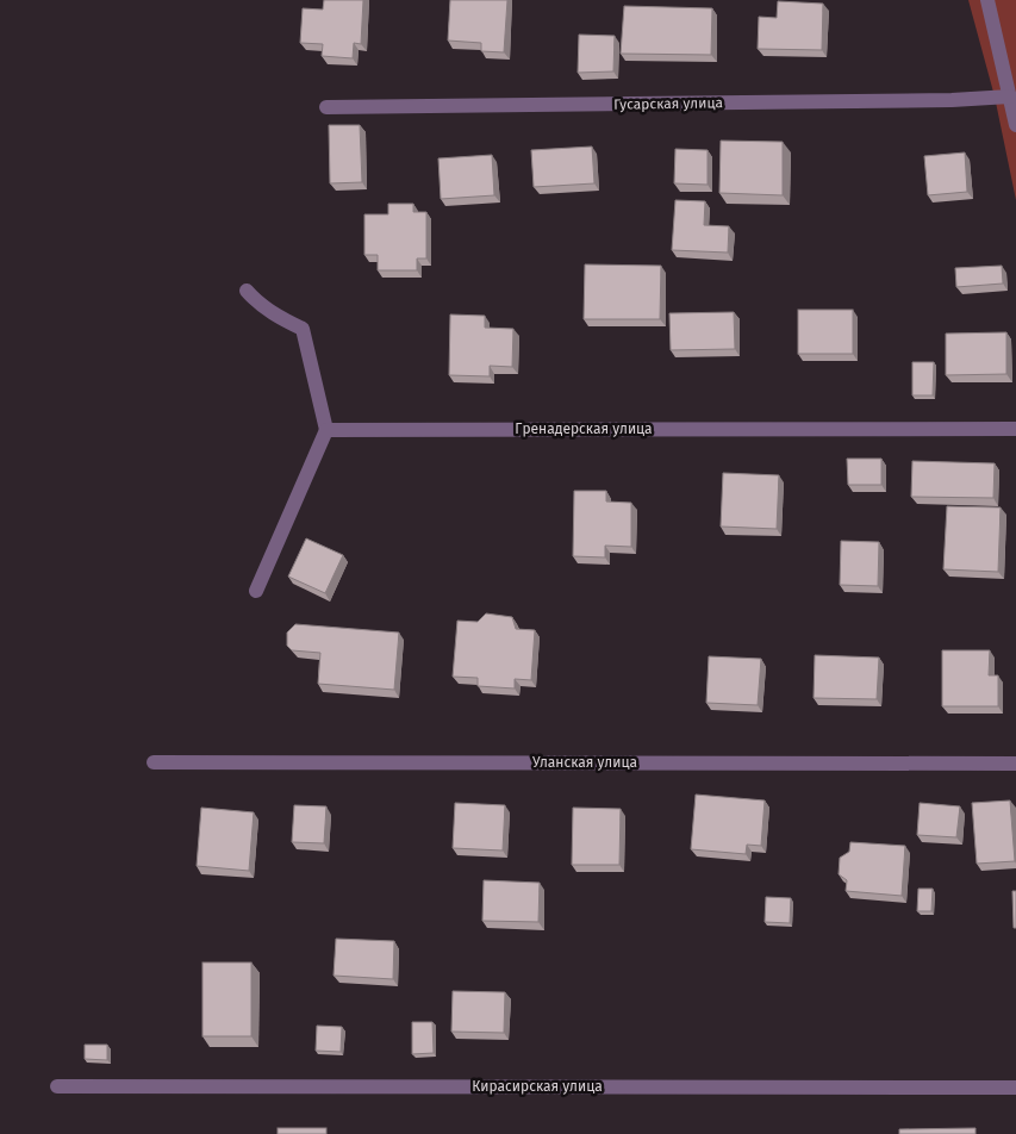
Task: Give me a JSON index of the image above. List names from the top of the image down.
{
  "streets": {
    "street": [
      "Гусарская улица",
      "Гренадерская улица",
      "Уланская улица",
      "Кирасирская улица"
    ]
  }
}
